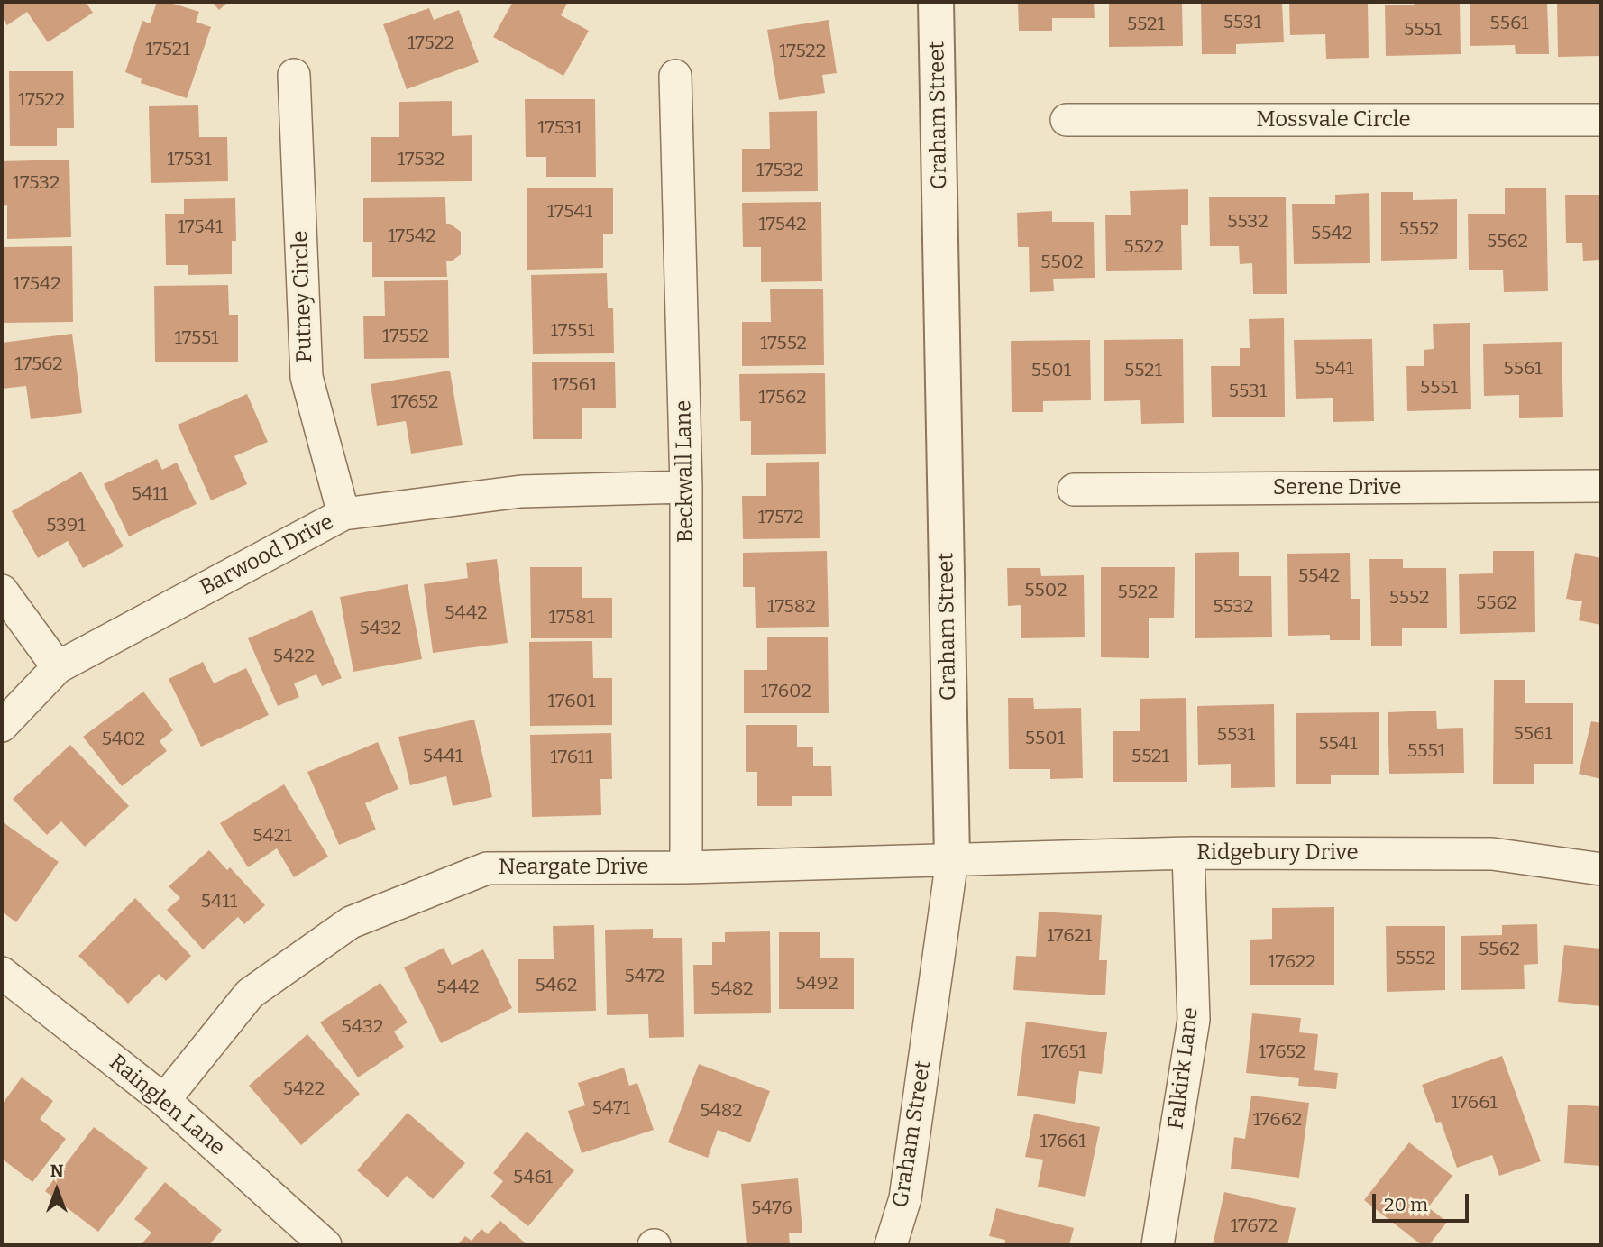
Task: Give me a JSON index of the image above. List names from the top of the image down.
{
  "streets": {
    "street": [
      "Graham Street",
      "Mossvale Circle",
      "Putney Circle",
      "Beckwall Lane",
      "Serene Drive",
      "Barwood Drive",
      "Ridgebury Drive",
      "Neargate Drive",
      "Falkirk Lane",
      "Rainglen Lane"
    ]
  },
  "crossings": [
    ["Graham Street", "Ridgebury Drive"],
    ["Graham Street", "Neargate Drive"],
    ["Putney Circle", "Barwood Drive"],
    ["Beckwall Lane", "Barwood Drive"],
    ["Beckwall Lane", "Neargate Drive"],
    ["Ridgebury Drive", "Neargate Drive"],
    ["Ridgebury Drive", "Falkirk Lane"],
    ["Neargate Drive", "Rainglen Lane"]
  ],
  "house_numbers": [
    "5531",
    "5561",
    "5521",
    "5551",
    "17522",
    "17521",
    "17522",
    "17522",
    "17531",
    "17531",
    "17532",
    "17532",
    "17532",
    "17541",
    "5532",
    "17542",
    "17541",
    "5552",
    "5542",
    "17542",
    "5562",
    "5522",
    "5502",
    "17542",
    "17551",
    "17552",
    "17551",
    "17552",
    "17562",
    "5541",
    "5561",
    "5501",
    "5521",
    "17561",
    "5551",
    "5531",
    "17562",
    "17652",
    "5411",
    "17572",
    "5391",
    "5542",
    "5502",
    "5522",
    "5552",
    "5562",
    "17582",
    "5532",
    "5442",
    "17581",
    "5432",
    "5422",
    "17602",
    "17601",
    "5561",
    "5531",
    "5501",
    "5402",
    "5541",
    "5551",
    "5441",
    "5521",
    "17611",
    "5421",
    "5411",
    "17621",
    "5562",
    "5552",
    "17622",
    "5472",
    "5492",
    "5462",
    "5442",
    "5482",
    "5432",
    "17651",
    "17652",
    "5422",
    "17661",
    "5471",
    "5482",
    "17662",
    "17661",
    "5461",
    "5476",
    "17672"
  ],
  "scale_bar": "20 m",
  "north": "top"
}
